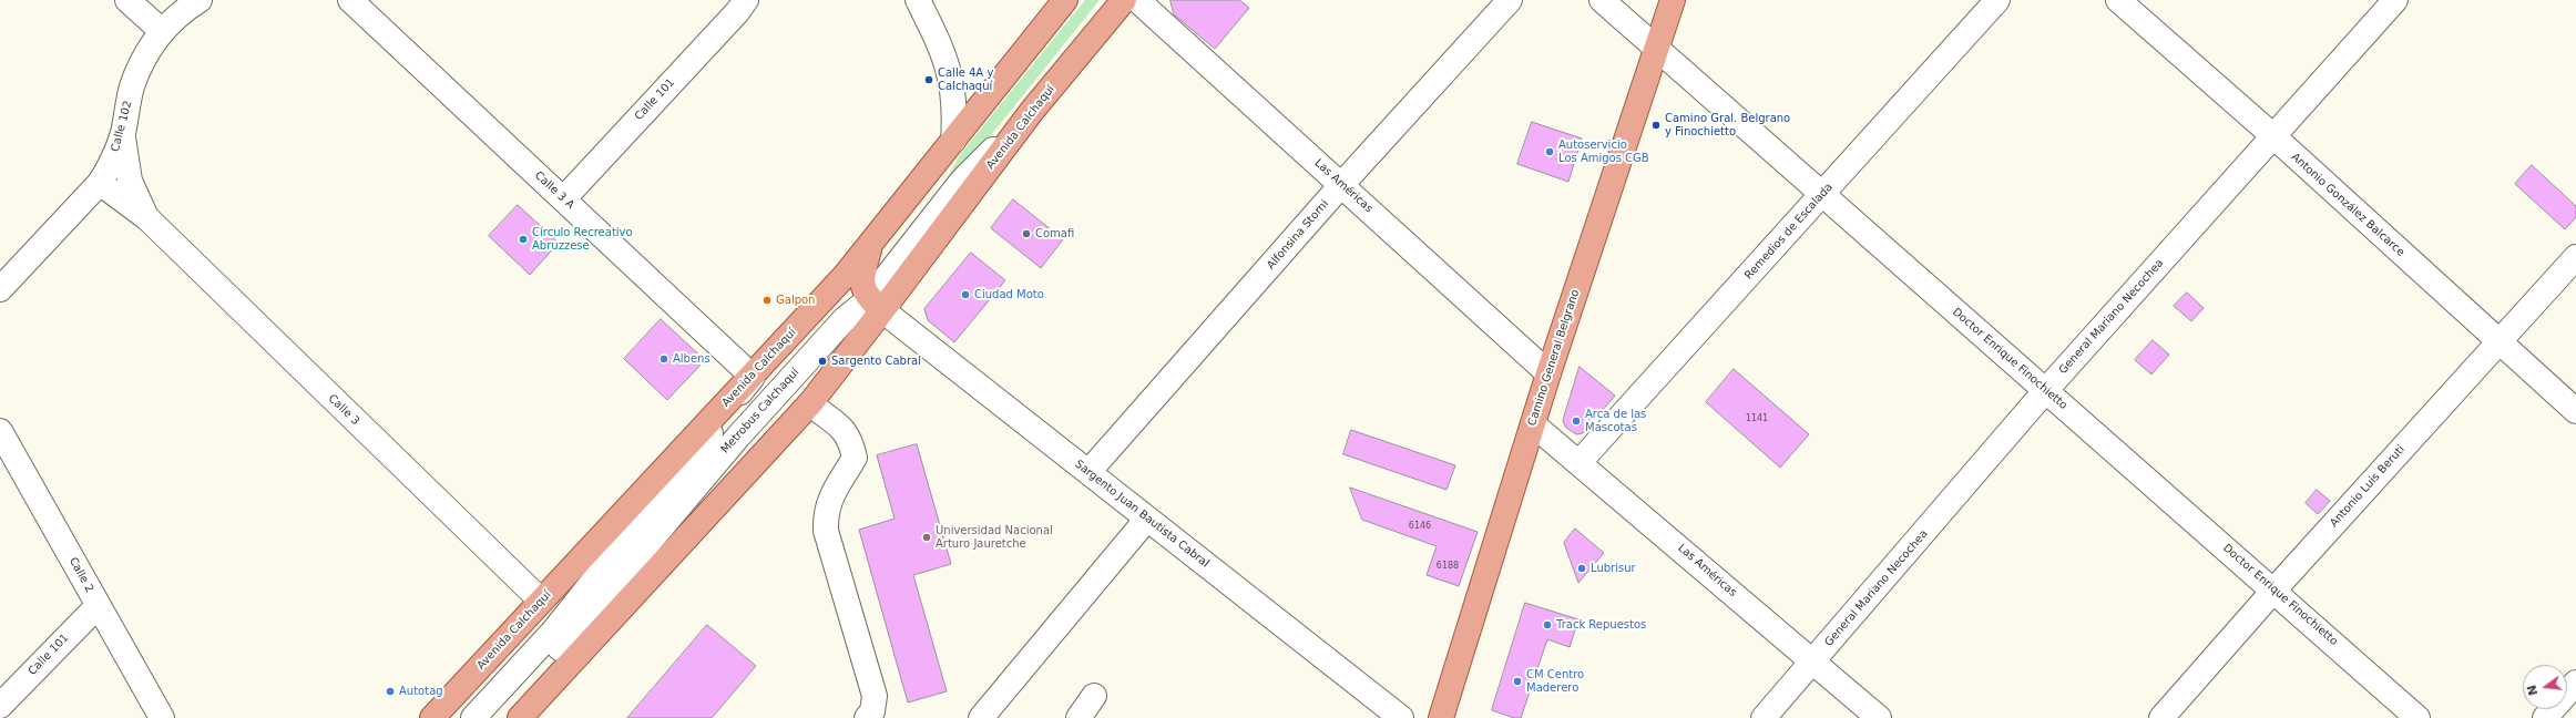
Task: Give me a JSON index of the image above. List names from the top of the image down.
{
  "streets": {
    "main road": ["Avenida Calchaquí", "Camino General Belgrano"],
    "street": [
      "Calle 101",
      "Calle 102",
      "Las Américas",
      "Calle 3 A",
      "Antonio González Balcarce",
      "Remedios de Escalada",
      "Alfonsina Storni",
      "General Mariano Necochea",
      "Doctor Enrique Finochietto",
      "Calle 3",
      "Metrobus Calchaquí",
      "Antonio Luis Beruti",
      "Sargento Juan Bautista Cabral",
      "Calle 2"
    ]
  },
  "crossings": [
    ["Calle 101", "Calle 3 A"],
    ["Calle 101", "Calle 2"],
    ["Calle 102", "Calle 3"],
    ["Avenida Calchaquí", "Calle 3 A"],
    ["Avenida Calchaquí", "Calle 3"],
    ["Avenida Calchaquí", "Metrobus Calchaquí"],
    ["Las Américas", "Remedios de Escalada"],
    ["Las Américas", "Alfonsina Storni"],
    ["Las Américas", "General Mariano Necochea"],
    ["Las Américas", "Camino General Belgrano"],
    ["Calle 3 A", "Metrobus Calchaquí"],
    ["Antonio González Balcarce", "General Mariano Necochea"],
    ["Antonio González Balcarce", "Antonio Luis Beruti"],
    ["Remedios de Escalada", "Doctor Enrique Finochietto"],
    ["Alfonsina Storni", "Sargento Juan Bautista Cabral"],
    ["General Mariano Necochea", "Doctor Enrique Finochietto"],
    ["Camino General Belgrano", "Doctor Enrique Finochietto"],
    ["Doctor Enrique Finochietto", "Antonio Luis Beruti"],
    ["Metrobus Calchaquí", "Sargento Juan Bautista Cabral"]
  ],
  "places": [
    "Calle 4A y Calchaquí",
    "Camino Gral. Belgrano y Finochietto",
    "Autoservicio Los Amigos CGB",
    "Comafi",
    "Círculo Recreativo Abruzzese",
    "Ciudad Moto",
    "Galpon",
    "Albens",
    "Sargento Cabral",
    "Arca de las Mascotas",
    "Universidad Nacional Arturo Jauretche",
    "Lubrisur",
    "Track Repuestos",
    "CM Centro Maderero",
    "Autotag"
  ],
  "house_numbers": ["1141", "6146", "6188"],
  "north": "left"
}
